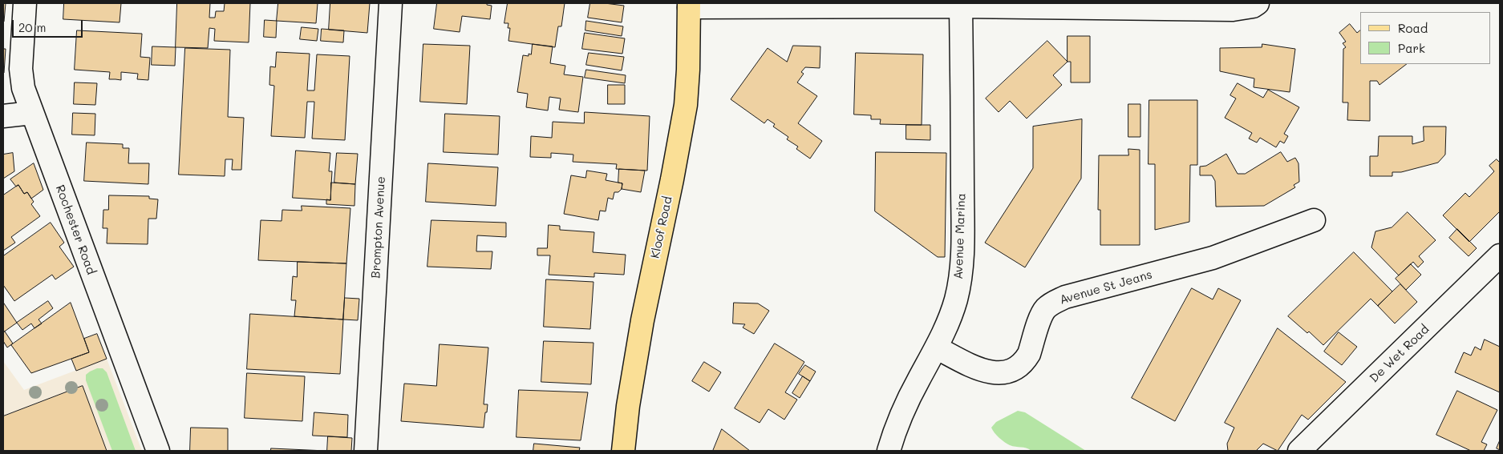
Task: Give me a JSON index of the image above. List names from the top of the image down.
{
  "streets": {
    "main road": ["Kloof Road"],
    "street": [
      "Brompton Avenue",
      "Rochester Road",
      "Avenue Marina",
      "Avenue St Jeans",
      "De Wet Road"
    ]
  },
  "crossings": [
    ["Avenue Marina", "Avenue St Jeans"]
  ],
  "legend": ["Road", "Park"],
  "scale_bar": "20 m"
}
